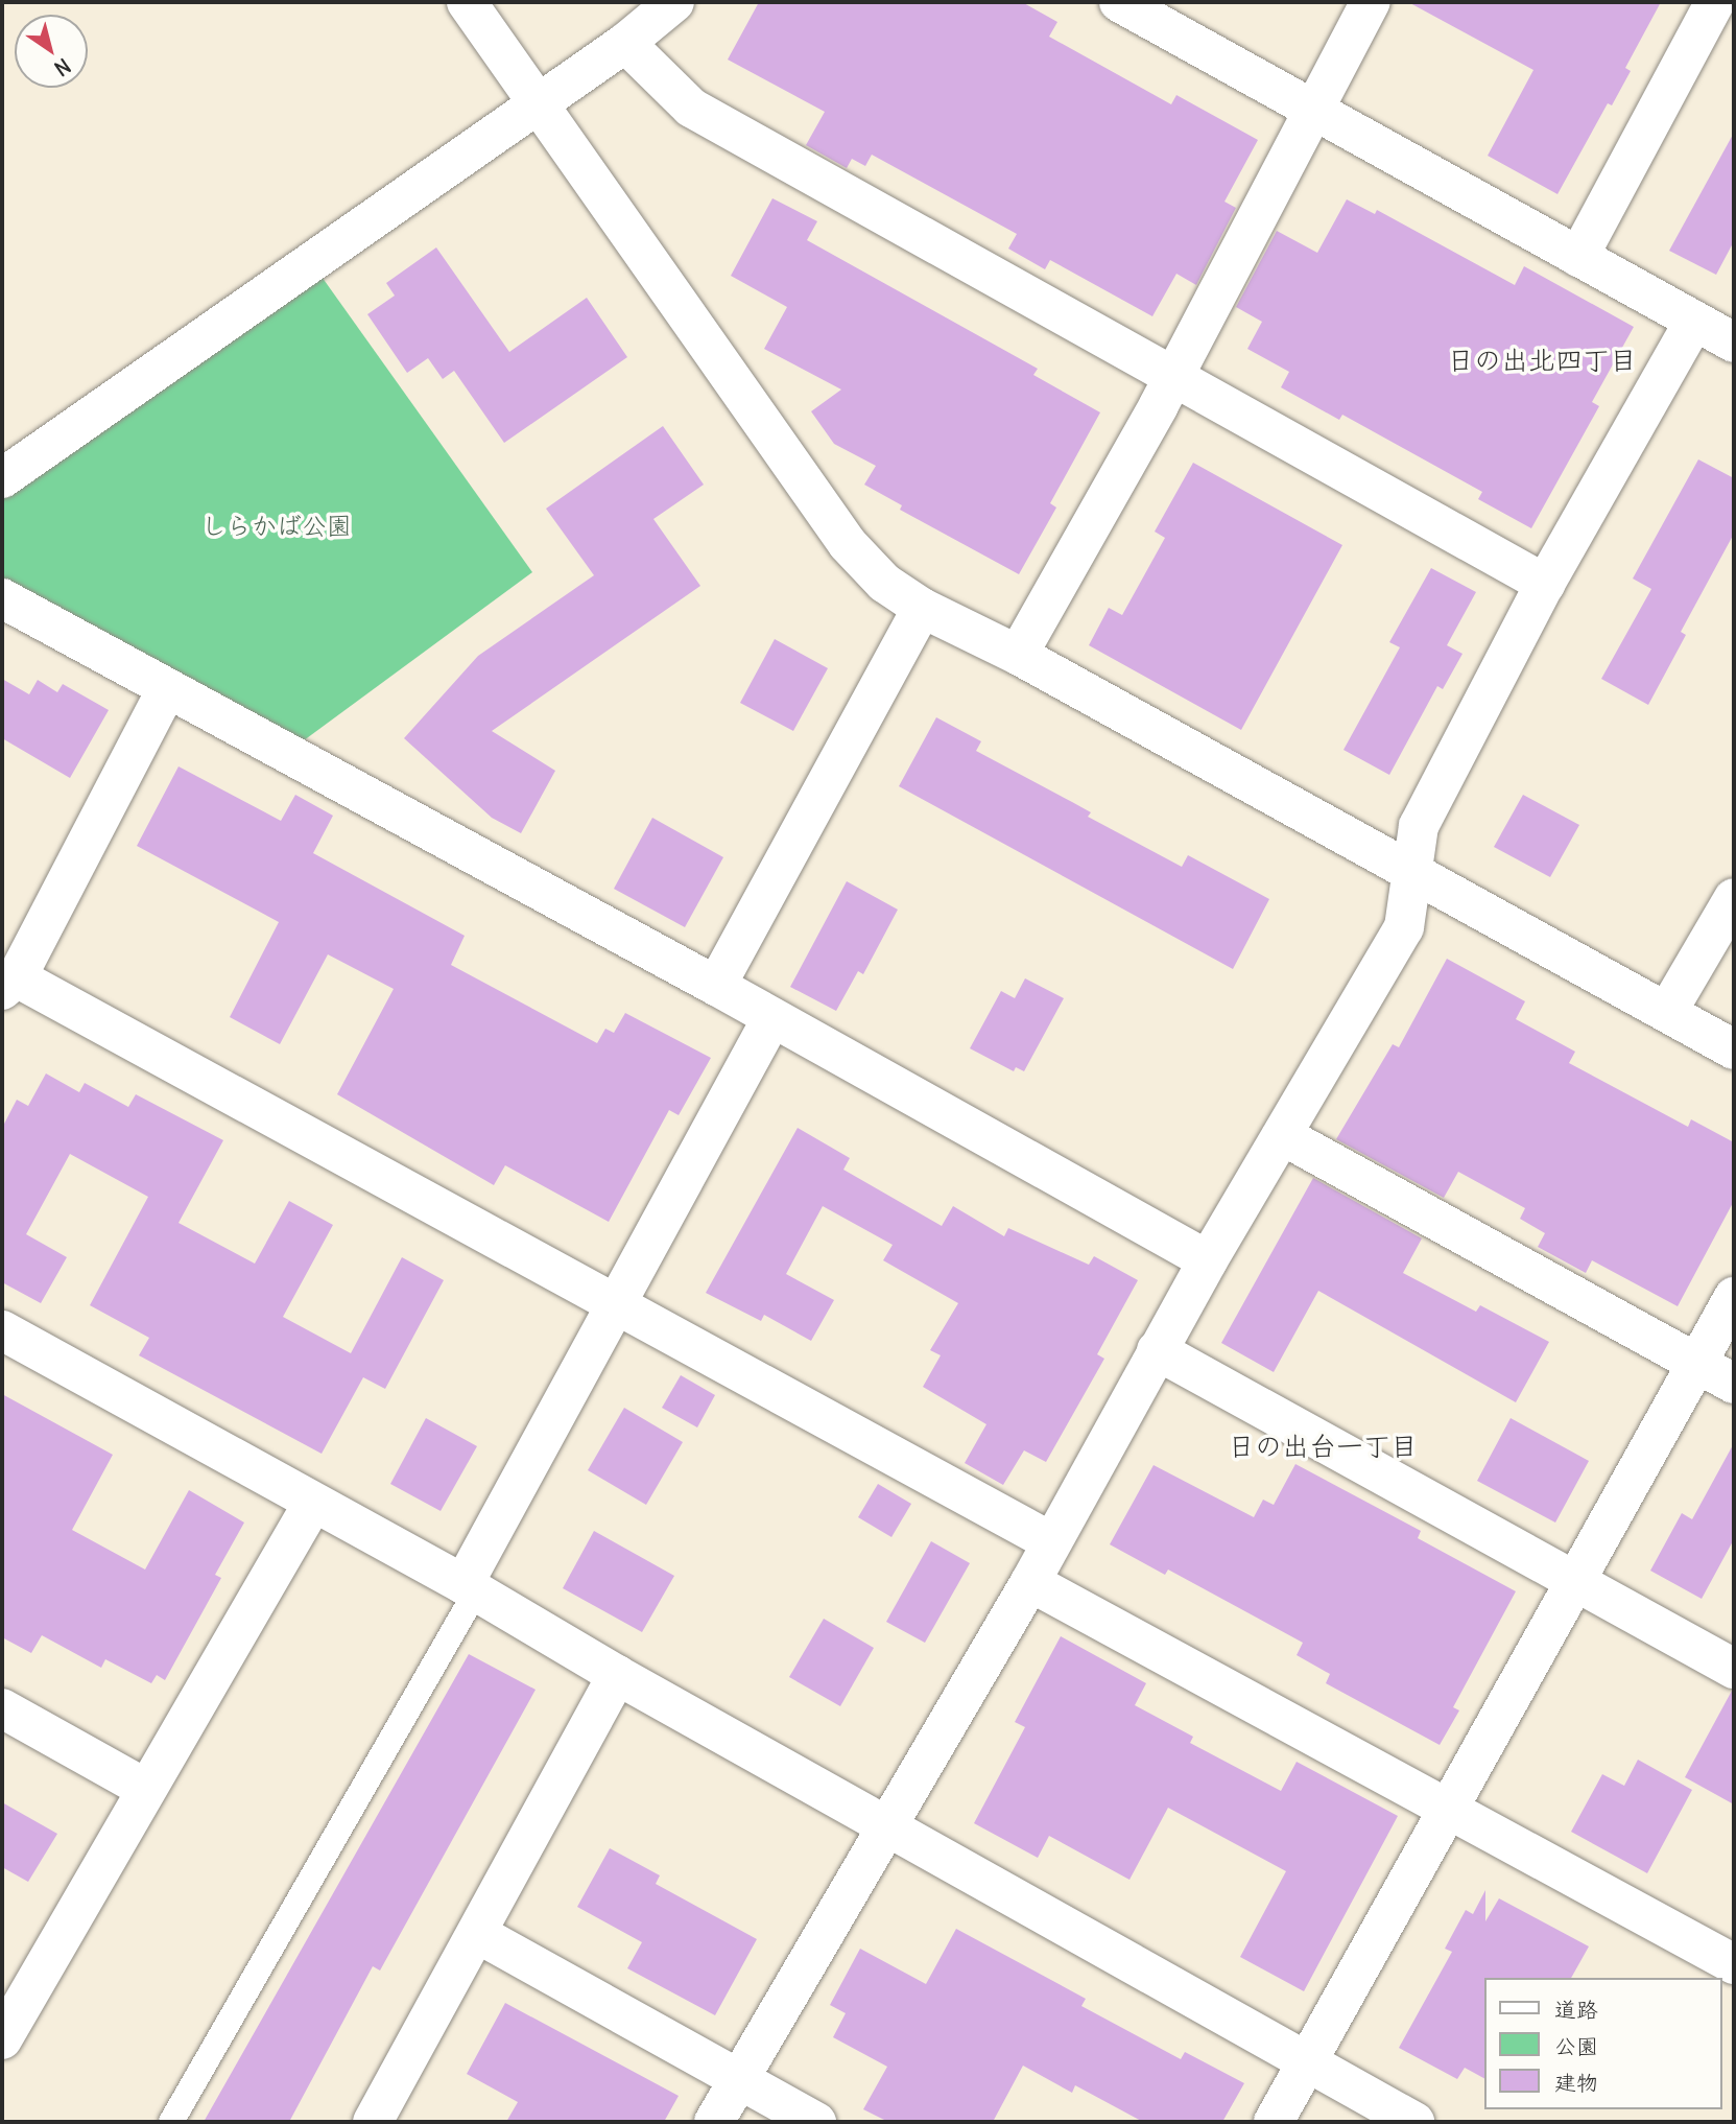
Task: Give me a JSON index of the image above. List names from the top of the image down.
{
  "districts": ["日の出北四丁目", "日の出台一丁目"],
  "parks": ["しらかば公園"],
  "legend": ["道路", "公園", "建物"],
  "north": "bottom right"
}
